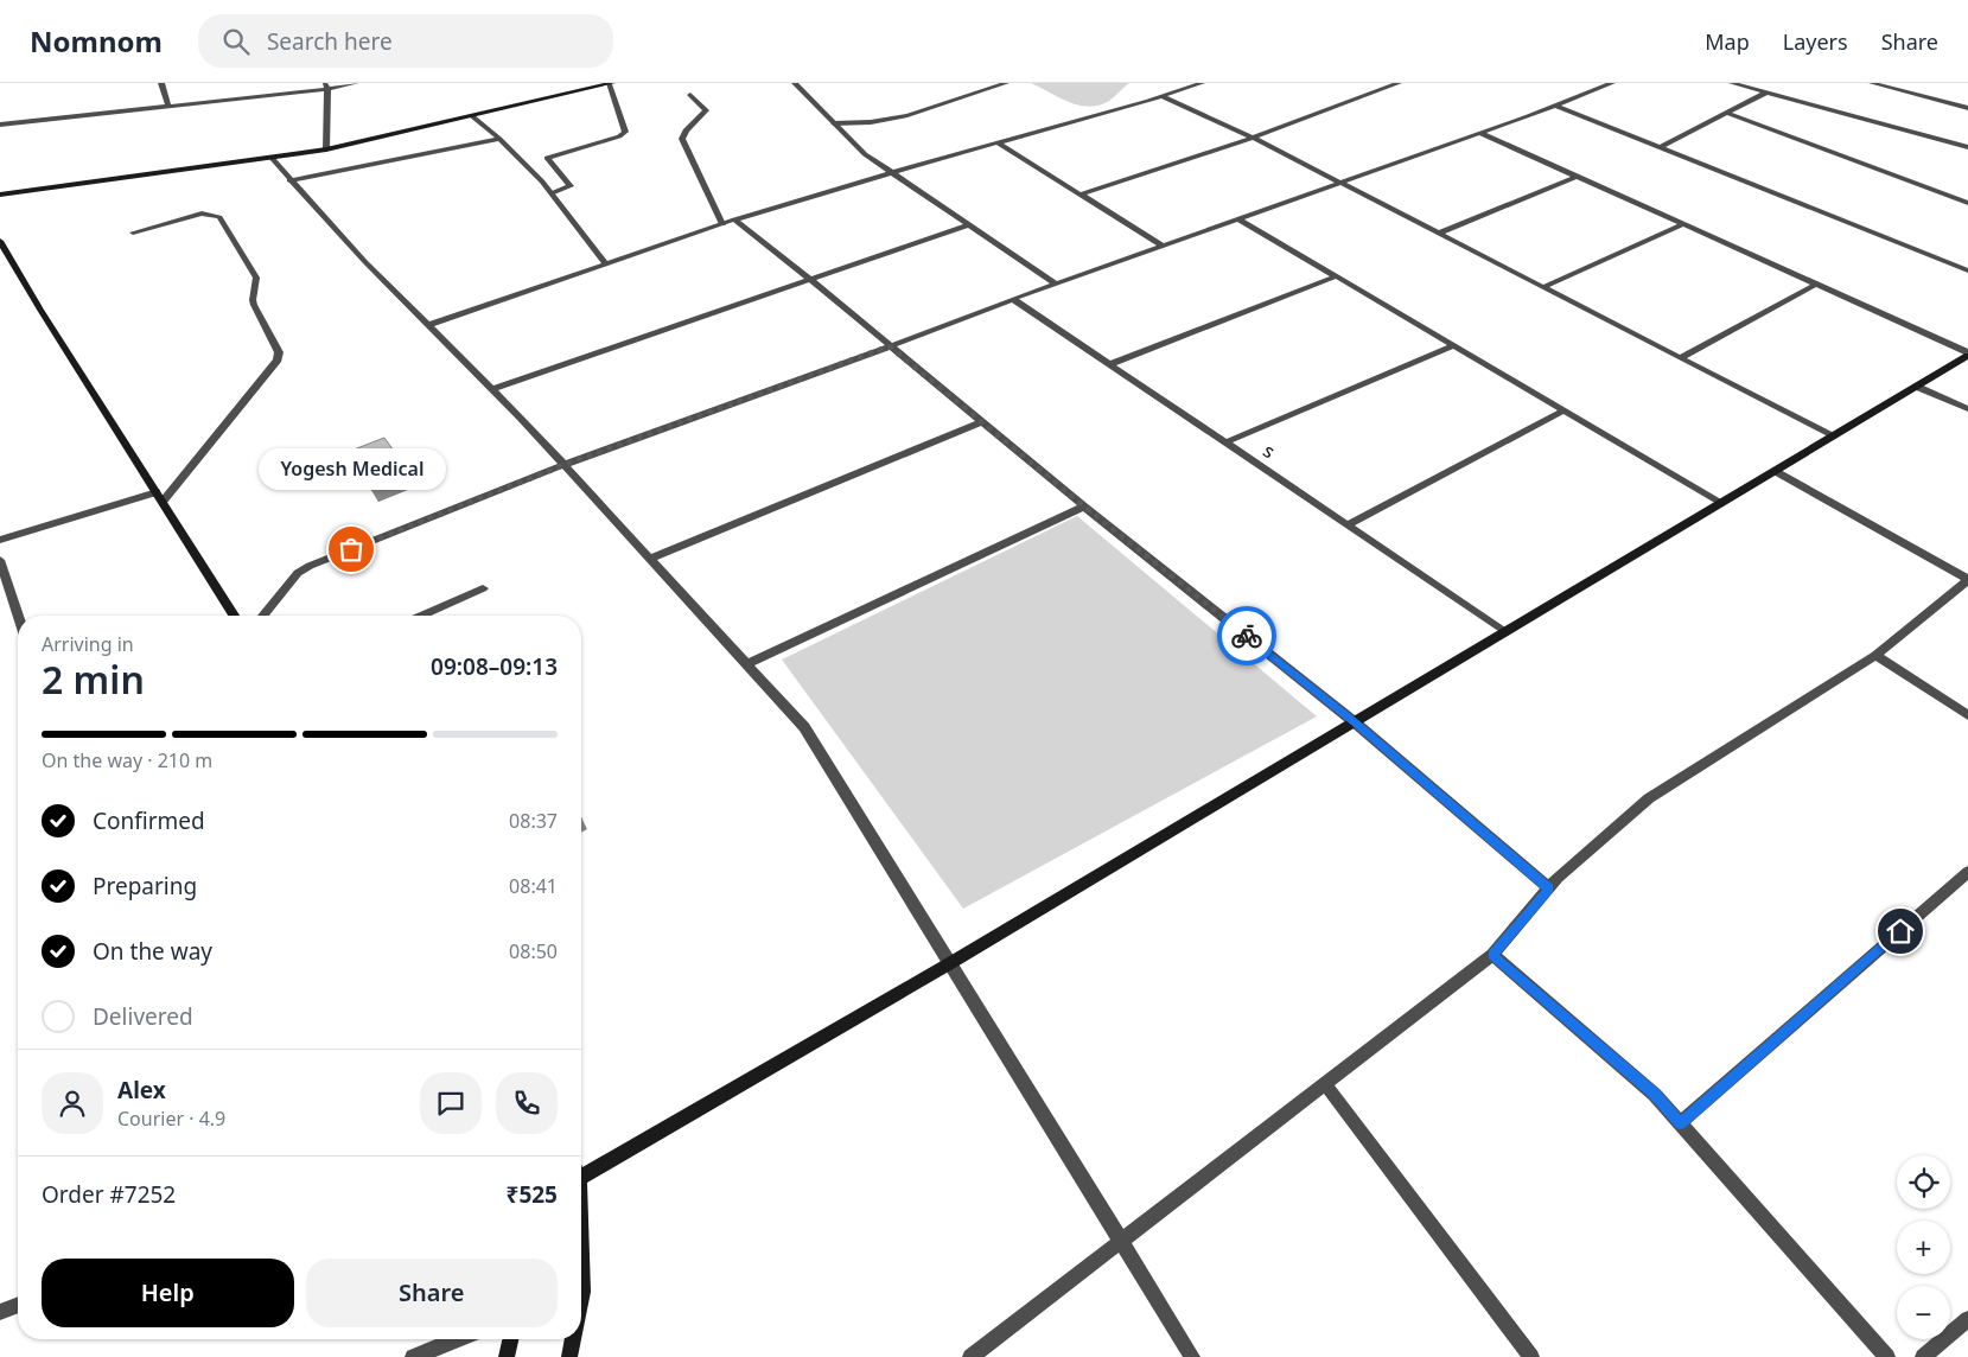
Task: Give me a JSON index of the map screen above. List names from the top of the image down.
{
  "streets": {
    "street": ["s"]
  },
  "places": ["Yogesh Medical"],
  "page": {
    "header": "Nomnom",
    "search": "Search here",
    "nav": ["Map", "Layers", "Share"],
    "bubble": "Yogesh Medical",
    "heading": ["2 min", "Arriving in", "09:08–09:13"],
    "panel": [
      "Alex",
      "Courier · 4.9",
      "Order #7252",
      "₹525"
    ],
    "bar": "On the way · 210 m",
    "list": [
      ["Confirmed", "08:37"],
      ["Preparing", "08:41"],
      ["On the way", "08:50"],
      "Delivered"
    ],
    "map_buttons": ["+", "−"],
    "buttons": ["Help", "Share"]
  }
}
